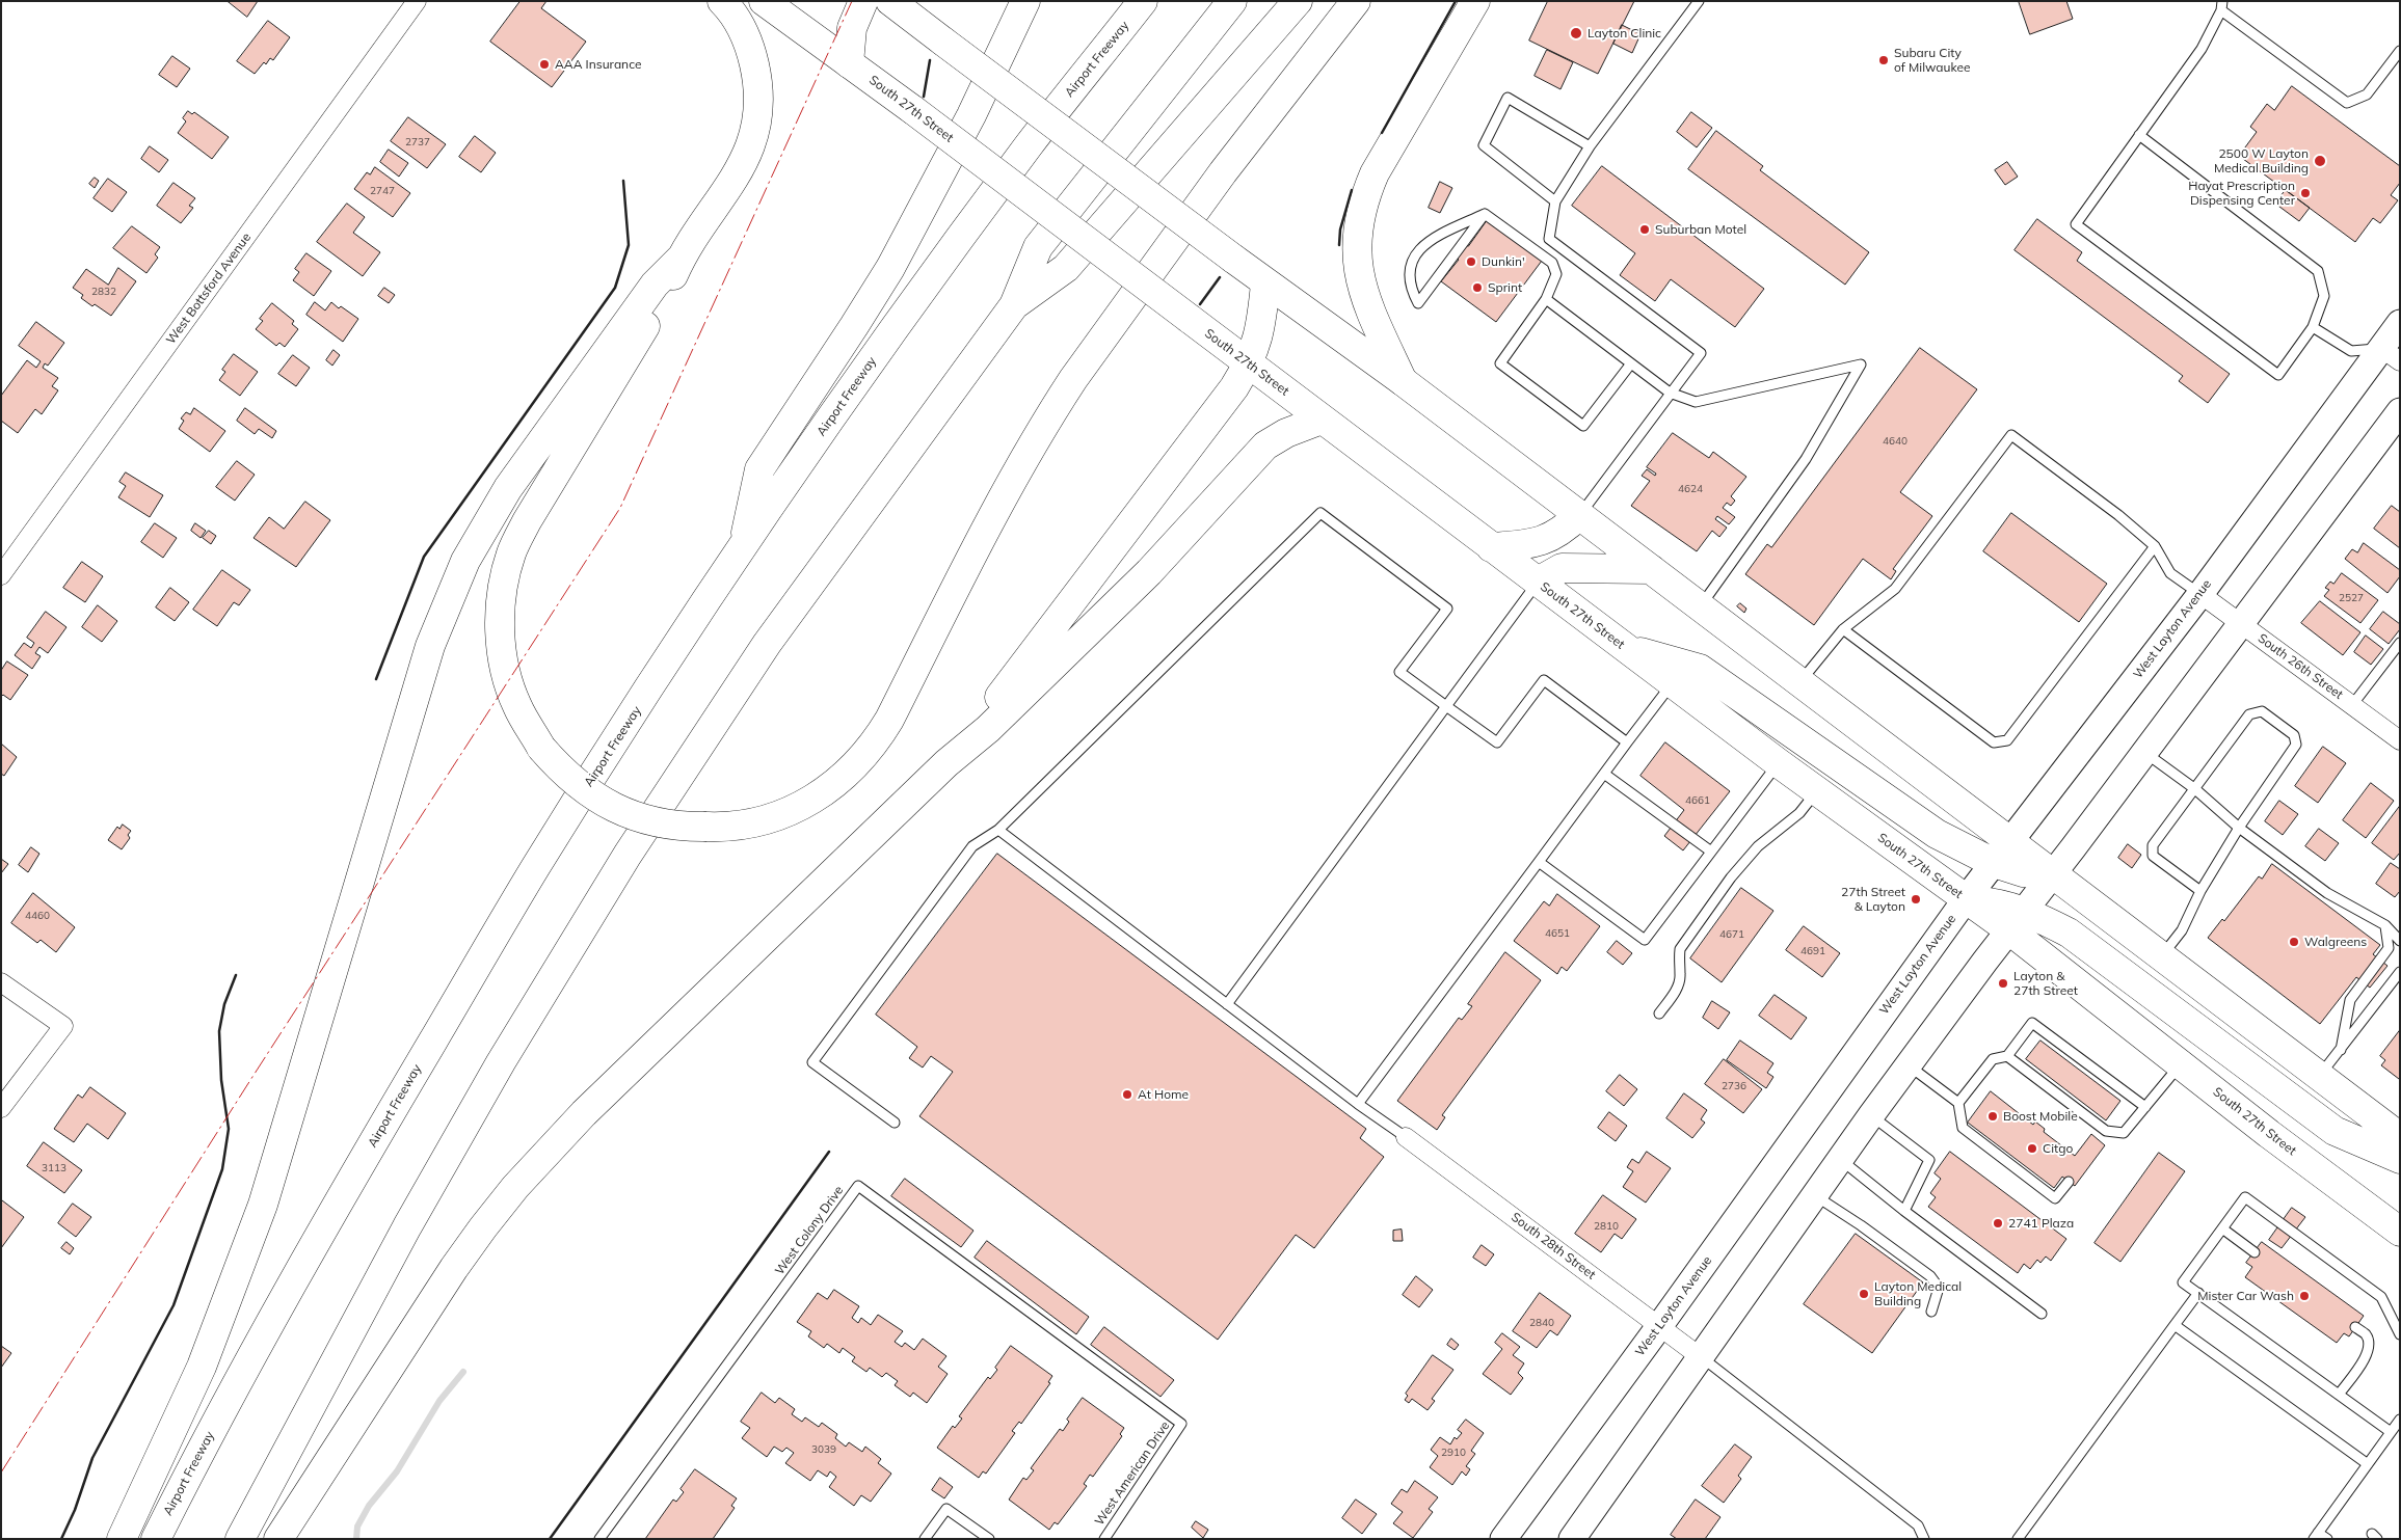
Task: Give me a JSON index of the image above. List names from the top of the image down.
{
  "streets": {
    "main road": ["Airport Freeway", "South 27th Street", "West Layton Avenue"],
    "street": ["West Bottsford Avenue", "South 26th Street", "South 28th Street"],
    "lane": ["West Colony Drive", "West American Drive"]
  },
  "crossings": [
    ["South 27th Street", "West Layton Avenue"],
    ["West Layton Avenue", "South 26th Street"],
    ["West Layton Avenue", "South 28th Street"],
    ["West Colony Drive", "West American Drive"]
  ],
  "places": [
    "Layton Clinic",
    "Subaru City of Milwaukee",
    "AAA Insurance",
    "2500 W Layton Medical Building",
    "Hayat Prescription Dispensing Center",
    "Suburban Motel",
    "Dunkin'",
    "Sprint",
    "27th Street & Layton",
    "Walgreens",
    "Layton & 27th Street",
    "At Home",
    "Boost Mobile",
    "Citgo",
    "2741 Plaza",
    "Layton Medical Building",
    "Mister Car Wash"
  ],
  "house_numbers": [
    "2737",
    "2747",
    "2832",
    "4640",
    "4624",
    "2527",
    "4661",
    "4460",
    "4651",
    "4671",
    "4691",
    "2736",
    "3113",
    "2810",
    "2840",
    "3039",
    "2910"
  ]
}
